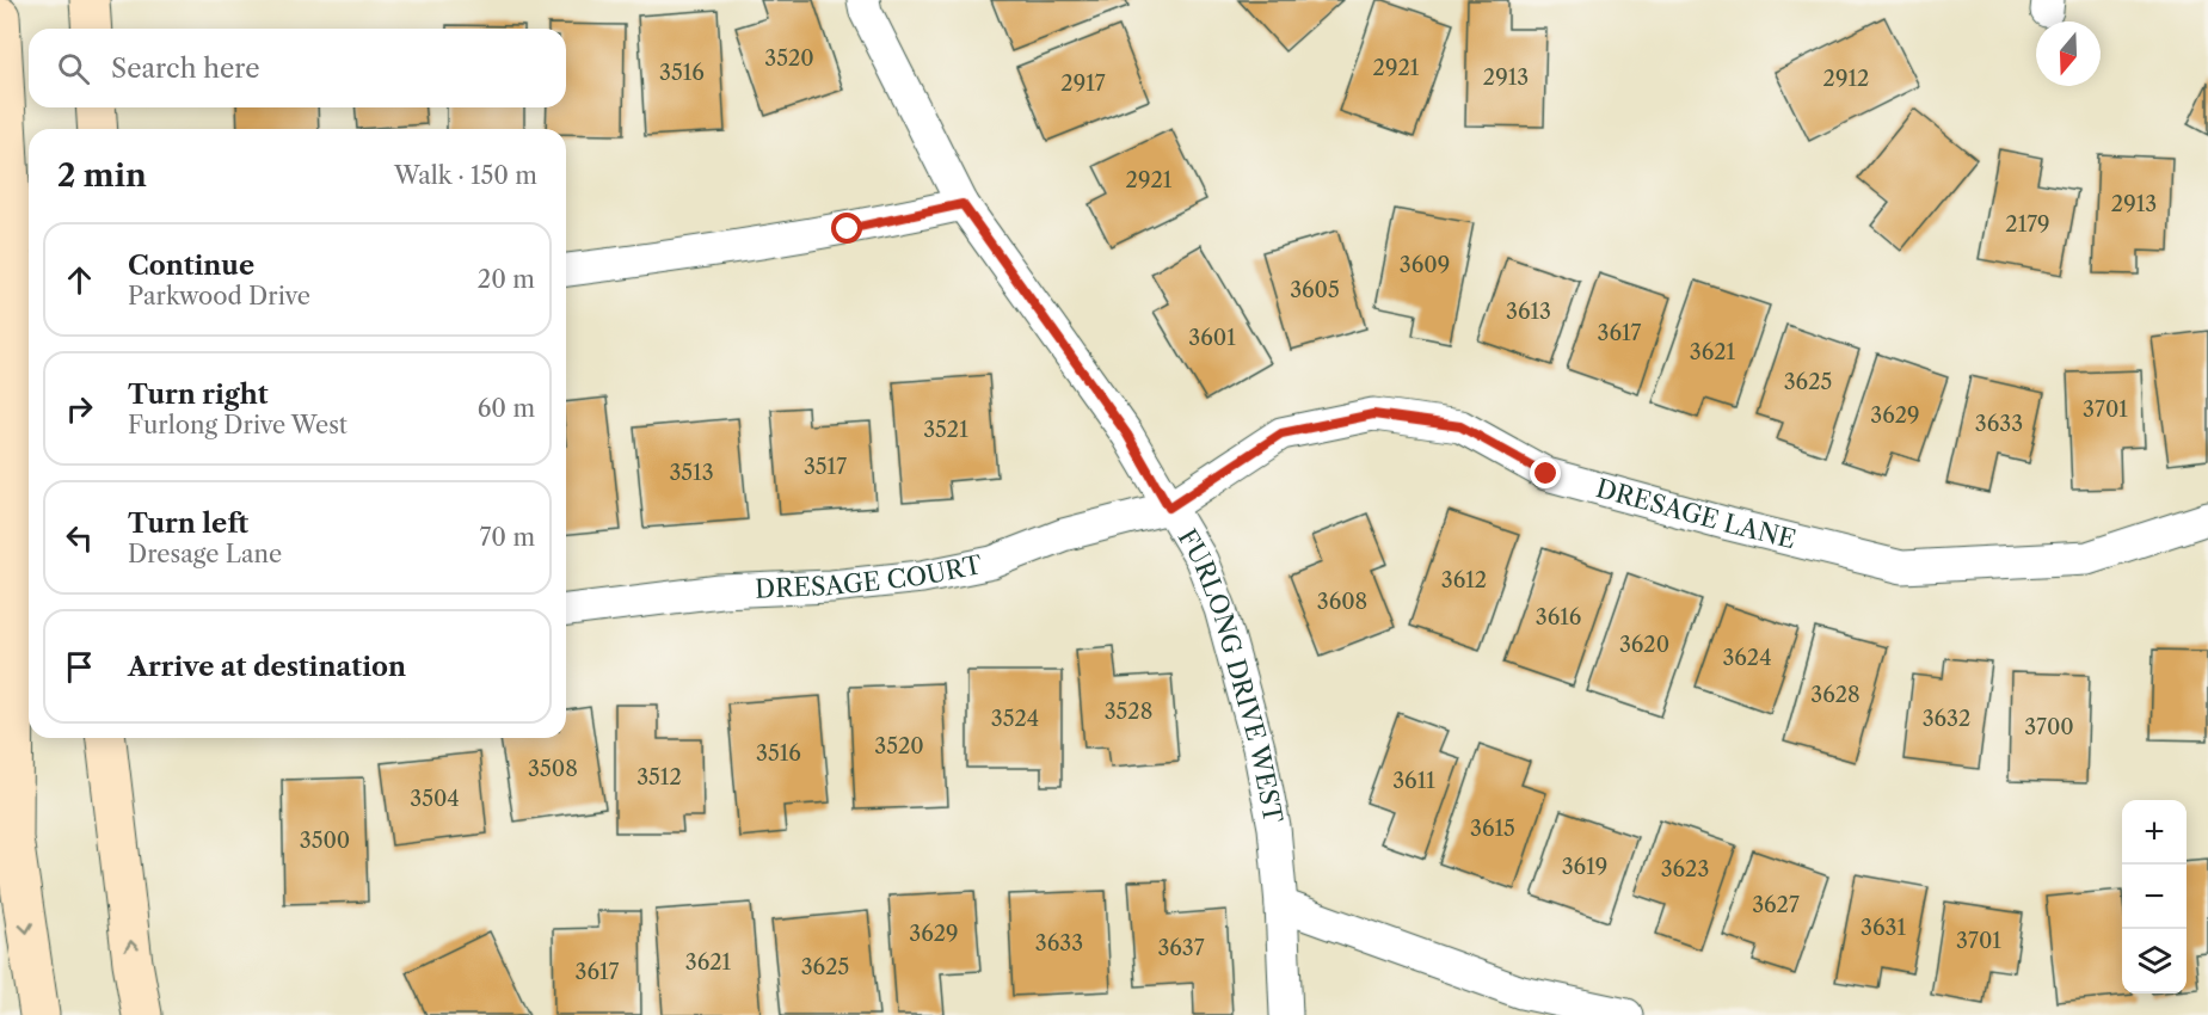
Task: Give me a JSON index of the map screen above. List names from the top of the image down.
{
  "streets": {
    "street": ["DRESAGE LANE", "DRESAGE COURT", "FURLONG DRIVE WEST"]
  },
  "crossings": [
    ["DRESAGE LANE", "DRESAGE COURT"],
    ["DRESAGE LANE", "FURLONG DRIVE WEST"],
    ["DRESAGE COURT", "FURLONG DRIVE WEST"]
  ],
  "house_numbers": [
    "3520",
    "2921",
    "3516",
    "2913",
    "2912",
    "2917",
    "2921",
    "2913",
    "2179",
    "3609",
    "3605",
    "3613",
    "3617",
    "3601",
    "3621",
    "3625",
    "3701",
    "3629",
    "3633",
    "3521",
    "3517",
    "3513",
    "3612",
    "3608",
    "3616",
    "3620",
    "3624",
    "3628",
    "3528",
    "3524",
    "3632",
    "3700",
    "3520",
    "3516",
    "3508",
    "3512",
    "3611",
    "3504",
    "3615",
    "3500",
    "3619",
    "3623",
    "3627",
    "3631",
    "3629",
    "3701",
    "3633",
    "3637",
    "3621",
    "3625",
    "3617"
  ],
  "north": "bottom",
  "page": {
    "search": "Search here",
    "heading": ["2 min", "Walk · 150 m"],
    "list": [
      ["Continue", "Parkwood Drive", "20 m"],
      ["Turn right", "Furlong Drive West", "60 m"],
      ["Turn left", "Dresage Lane", "70 m"],
      "Arrive at destination"
    ],
    "map_buttons": ["+", "−"]
  }
}
